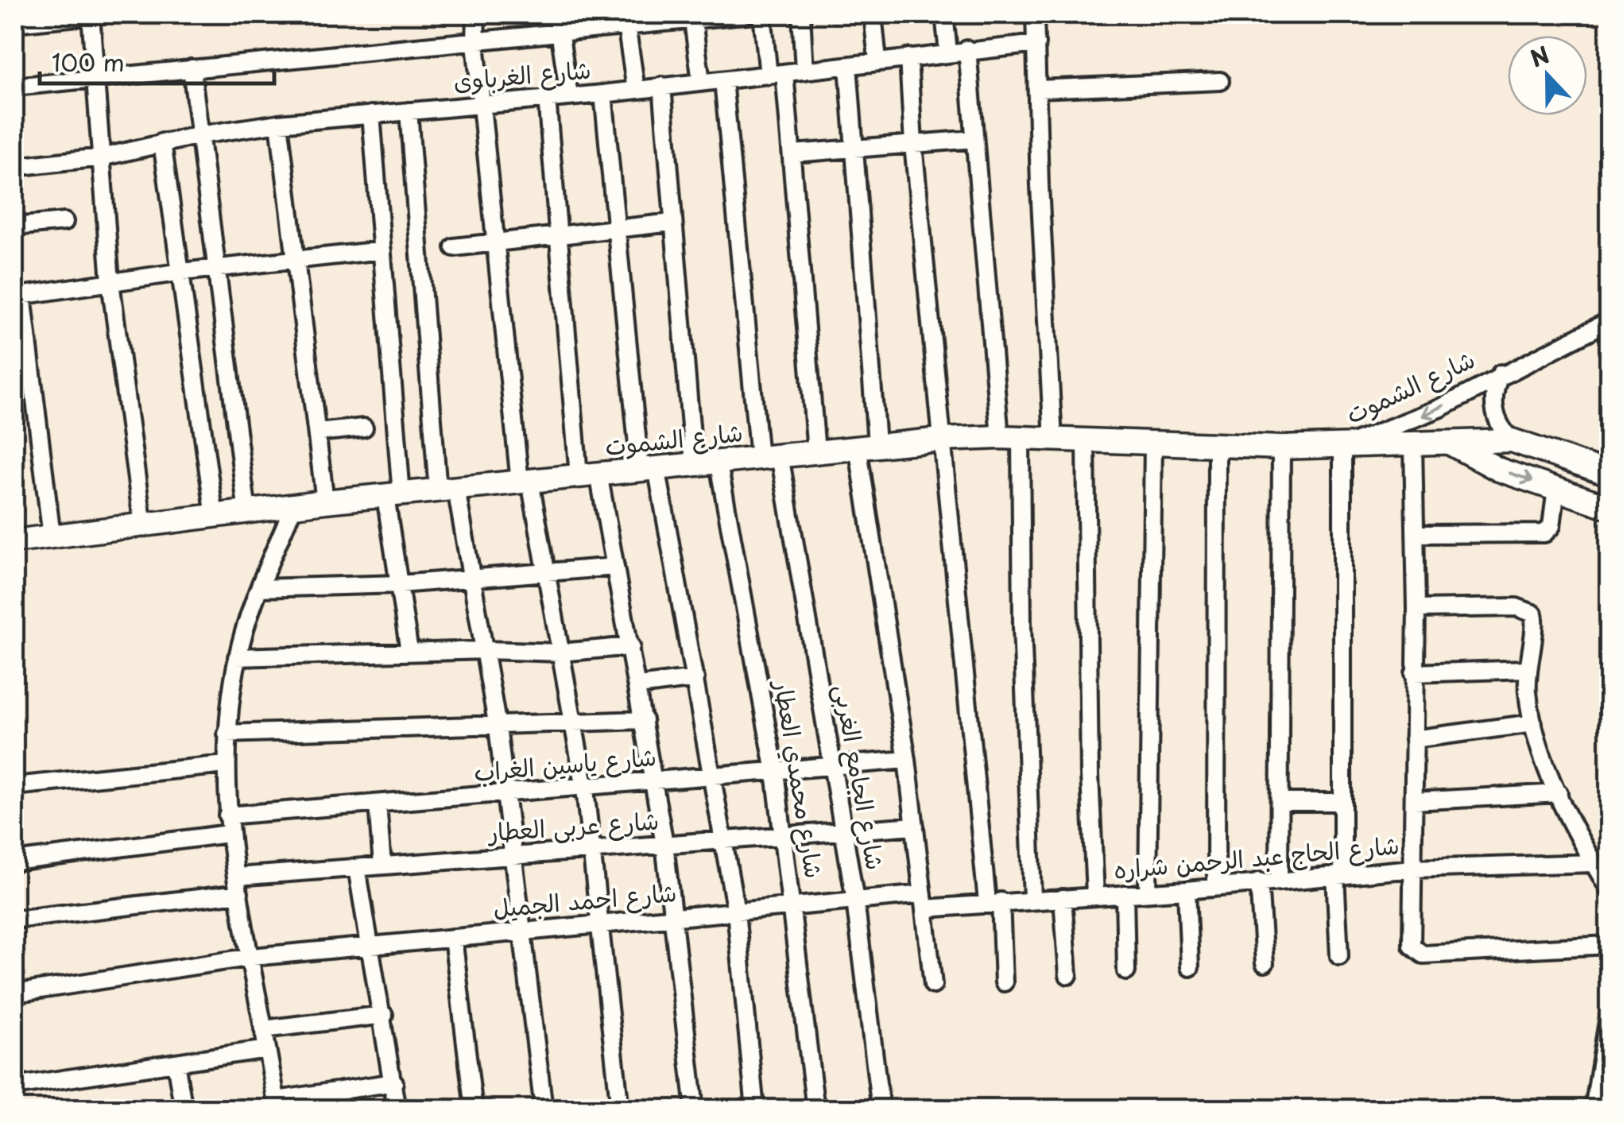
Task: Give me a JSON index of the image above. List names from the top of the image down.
{
  "streets": {
    "street": [
      "شارع الغرباوى",
      "شارع الشموت",
      "شارع ياسين الغراب",
      "شارع الجامع الغربى",
      "شارع محمدي العطار",
      "شارع عربى العطار",
      "شارع الحاج عبد الرحمن شراره",
      "شارع احمد الجميل"
    ]
  },
  "crossings": [
    ["شارع الغرباوى", "شارع الجامع الغربى"],
    ["شارع الشموت", "شارع الجامع الغربى"],
    ["شارع الشموت", "شارع محمدي العطار"],
    ["شارع ياسين الغراب", "شارع الجامع الغربى"],
    ["شارع ياسين الغراب", "شارع محمدي العطار"],
    ["شارع الجامع الغربى", "شارع عربى العطار"],
    ["شارع الجامع الغربى", "شارع احمد الجميل"],
    ["شارع محمدي العطار", "شارع عربى العطار"],
    ["شارع محمدي العطار", "شارع احمد الجميل"],
    ["شارع الحاج عبد الرحمن شراره", "شارع احمد الجميل"]
  ],
  "scale_bar": "100 m",
  "north": "top"
}
